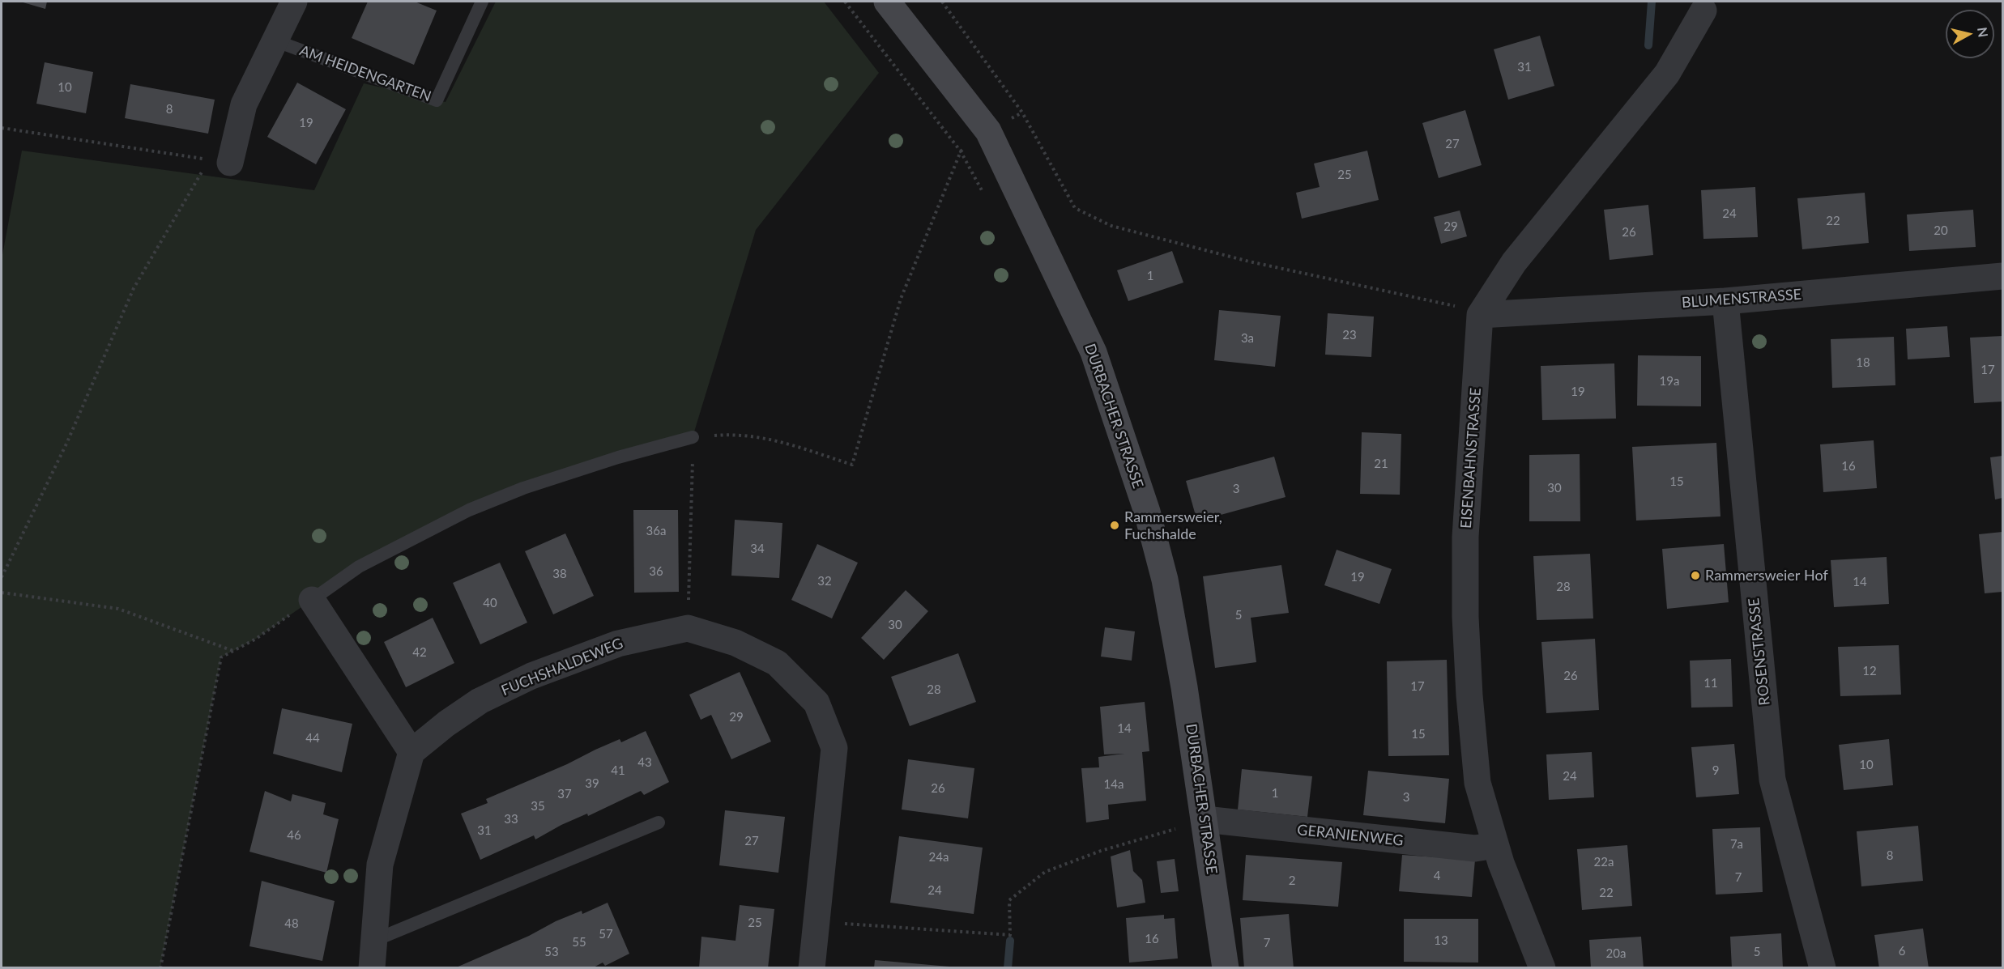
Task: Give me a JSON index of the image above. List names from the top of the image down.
{
  "streets": {
    "street": [
      "BLUMENSTRASSE",
      "DURBACHER STRASSE",
      "EISENBAHNSTRASSE",
      "ROSENSTRASSE",
      "FUCHSHALDEWEG",
      "GERANIENWEG"
    ],
    "lane": ["AM HEIDENGARTEN"]
  },
  "crossings": [
    ["BLUMENSTRASSE", "EISENBAHNSTRASSE"],
    ["BLUMENSTRASSE", "ROSENSTRASSE"],
    ["DURBACHER STRASSE", "GERANIENWEG"],
    ["EISENBAHNSTRASSE", "GERANIENWEG"]
  ],
  "places": ["Rammersweier, Fuchshalde", "Rammersweier Hof"],
  "house_numbers": [
    "31",
    "10",
    "8",
    "19",
    "27",
    "25",
    "24",
    "22",
    "29",
    "20",
    "26",
    "1",
    "23",
    "3a",
    "18",
    "17",
    "19a",
    "19",
    "21",
    "16",
    "15",
    "30",
    "3",
    "36a",
    "34",
    "36",
    "38",
    "19",
    "32",
    "14",
    "28",
    "40",
    "5",
    "30",
    "42",
    "12",
    "26",
    "11",
    "17",
    "28",
    "29",
    "14",
    "15",
    "44",
    "43",
    "10",
    "41",
    "9",
    "24",
    "39",
    "14a",
    "26",
    "1",
    "37",
    "3",
    "35",
    "33",
    "31",
    "46",
    "27",
    "7a",
    "8",
    "24a",
    "22a",
    "4",
    "7",
    "2",
    "24",
    "22",
    "25",
    "48",
    "57",
    "16",
    "13",
    "55",
    "7",
    "6",
    "53",
    "5",
    "20a"
  ],
  "north": "right"
}
